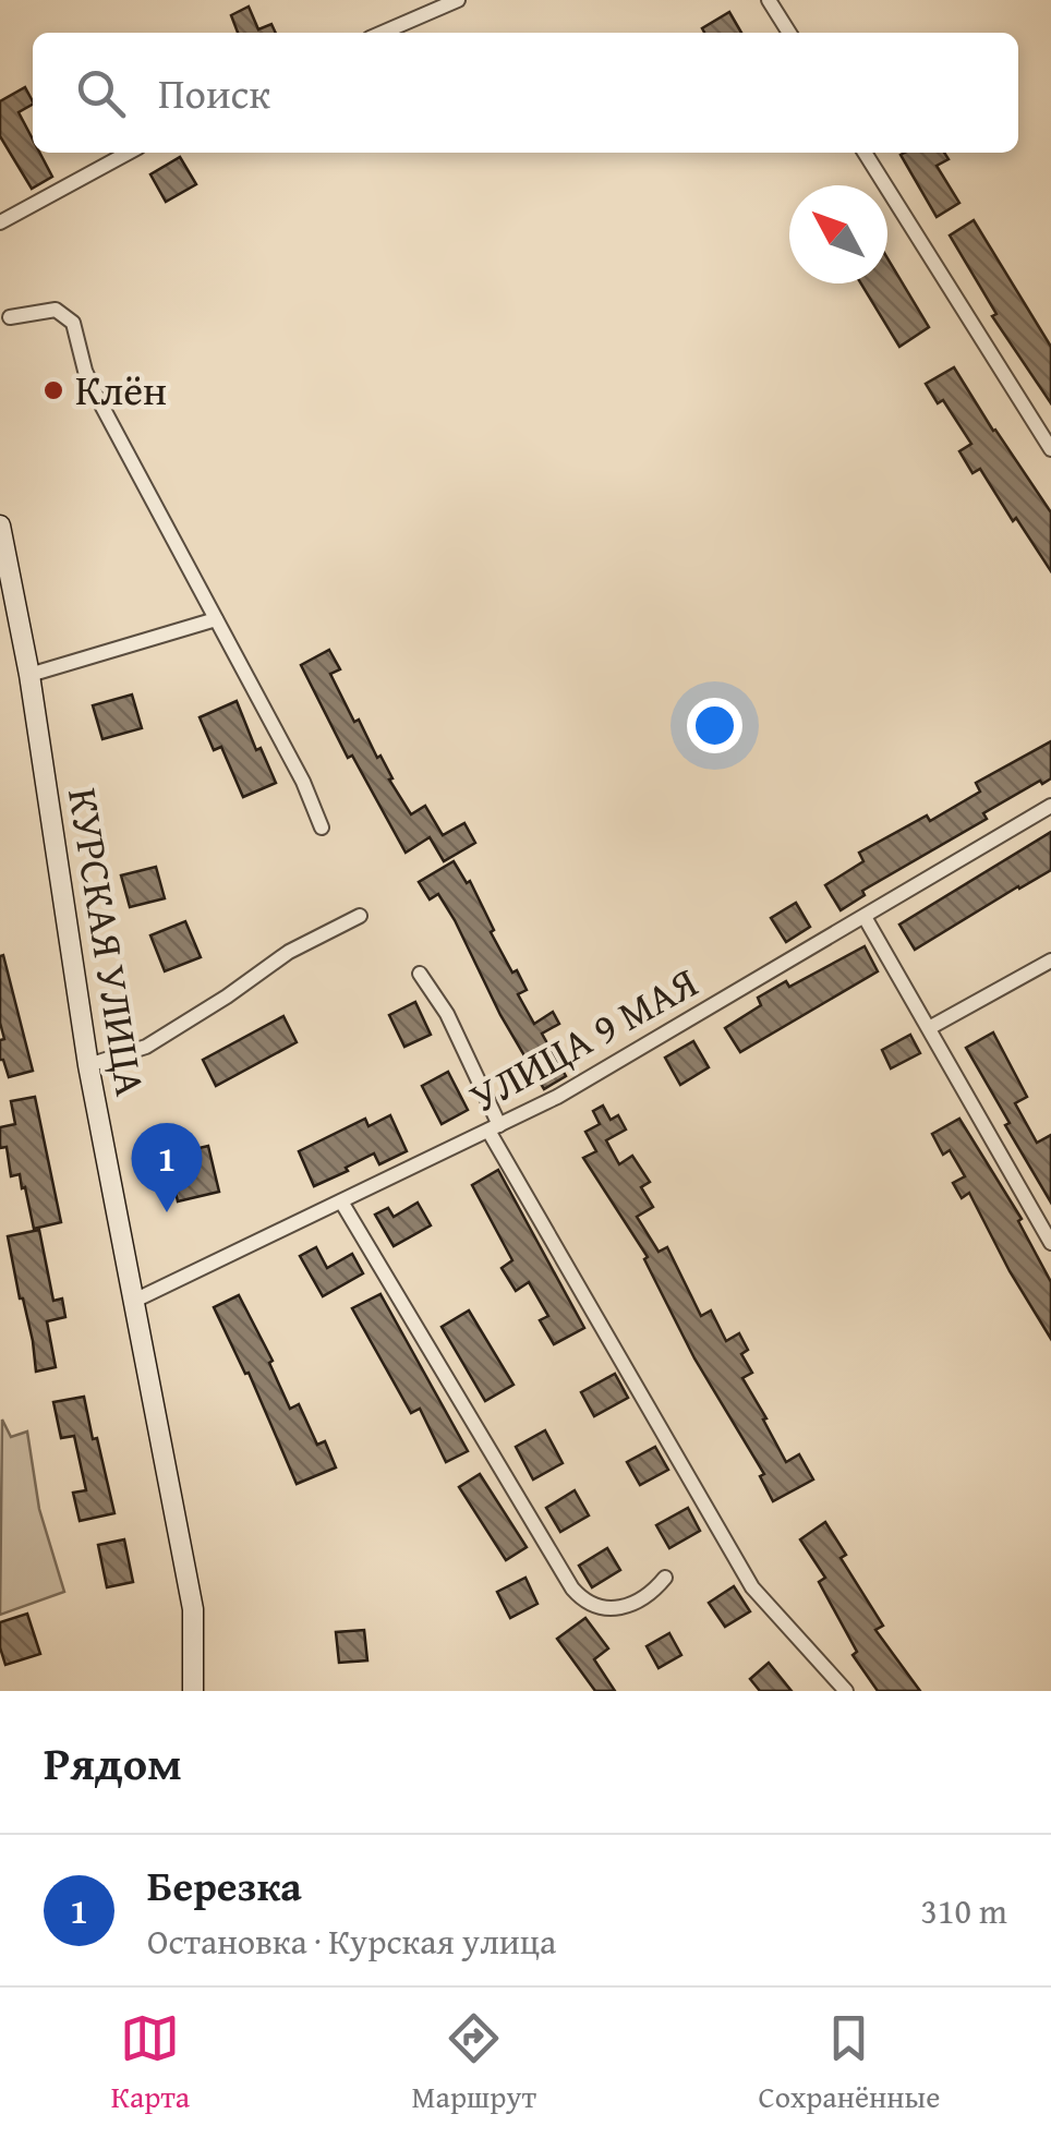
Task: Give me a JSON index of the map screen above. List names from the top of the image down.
{
  "streets": {
    "street": ["КУРСКАЯ УЛИЦА", "УЛИЦА 9 МАЯ"]
  },
  "crossings": [
    ["КУРСКАЯ УЛИЦА", "УЛИЦА 9 МАЯ"]
  ],
  "places": ["Клён"],
  "north": "top left",
  "page": {
    "search": "Поиск",
    "pins": "1",
    "heading": "Рядом",
    "list": [
      {
        "mark": "1",
        "name": "Березка",
        "note": "Остановка · Курская улица",
        "value": "310 m"
      }
    ],
    "nav": ["Карта", "Маршрут", "Сохранённые"]
  }
}
